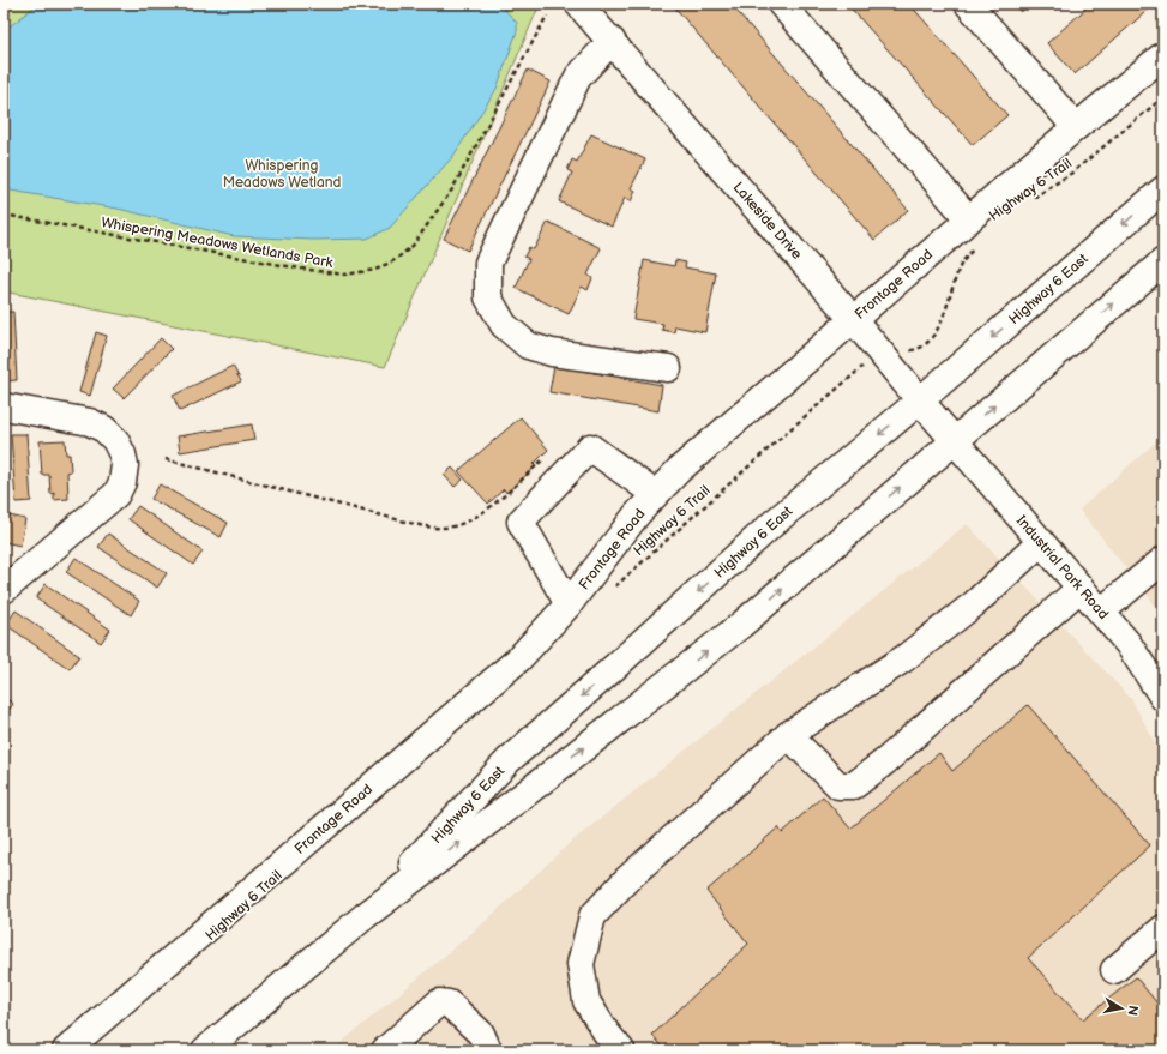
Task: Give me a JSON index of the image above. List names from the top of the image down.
{
  "streets": {
    "street": [
      "Lakeside Drive",
      "Frontage Road",
      "Highway 6 East",
      "Industrial Park Road"
    ],
    "path": ["Highway 6 Trail", "Whispering Meadows Wetlands Park"]
  },
  "crossings": [
    ["Highway 6 Trail", "Lakeside Drive"],
    ["Lakeside Drive", "Frontage Road"],
    ["Lakeside Drive", "Highway 6 East"],
    ["Lakeside Drive", "Industrial Park Road"],
    ["Highway 6 East", "Industrial Park Road"]
  ],
  "parks": ["Whispering Meadows Wetland"],
  "north": "right"
}
